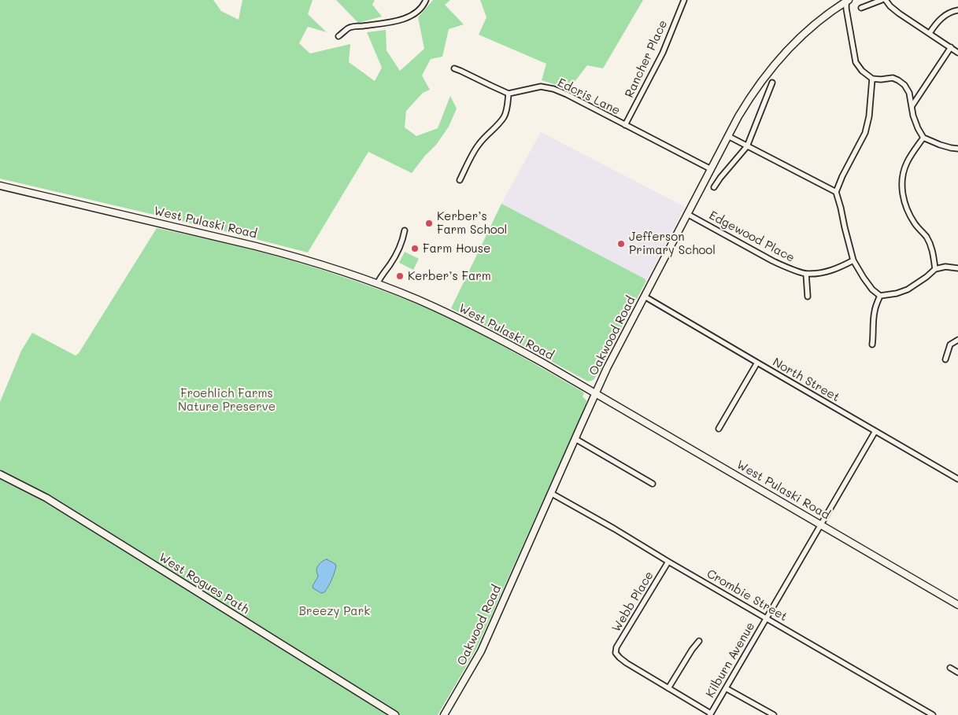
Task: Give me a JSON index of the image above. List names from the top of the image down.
{
  "streets": {
    "main road": ["West Pulaski Road", "Oakwood Road", "West Rogues Path"],
    "street": [
      "Rancher Place",
      "Edcris Lane",
      "Edgewood Place",
      "North Street",
      "Crombie Street",
      "Webb Place",
      "Kilburn Avenue"
    ]
  },
  "crossings": [
    ["Rancher Place", "Edcris Lane"],
    ["Edcris Lane", "Oakwood Road"],
    ["West Pulaski Road", "Oakwood Road"],
    ["West Pulaski Road", "Kilburn Avenue"],
    ["Edgewood Place", "Oakwood Road"],
    ["Oakwood Road", "North Street"],
    ["Oakwood Road", "Crombie Street"],
    ["North Street", "Kilburn Avenue"],
    ["Crombie Street", "Webb Place"],
    ["Crombie Street", "Kilburn Avenue"]
  ],
  "parks": ["Froehlich Farms Nature Preserve", "Breezy Park"],
  "places": [
    "Kerber’s Farm School",
    "Jefferson Primary School",
    "Farm House",
    "Kerber’s Farm"
  ]
}
